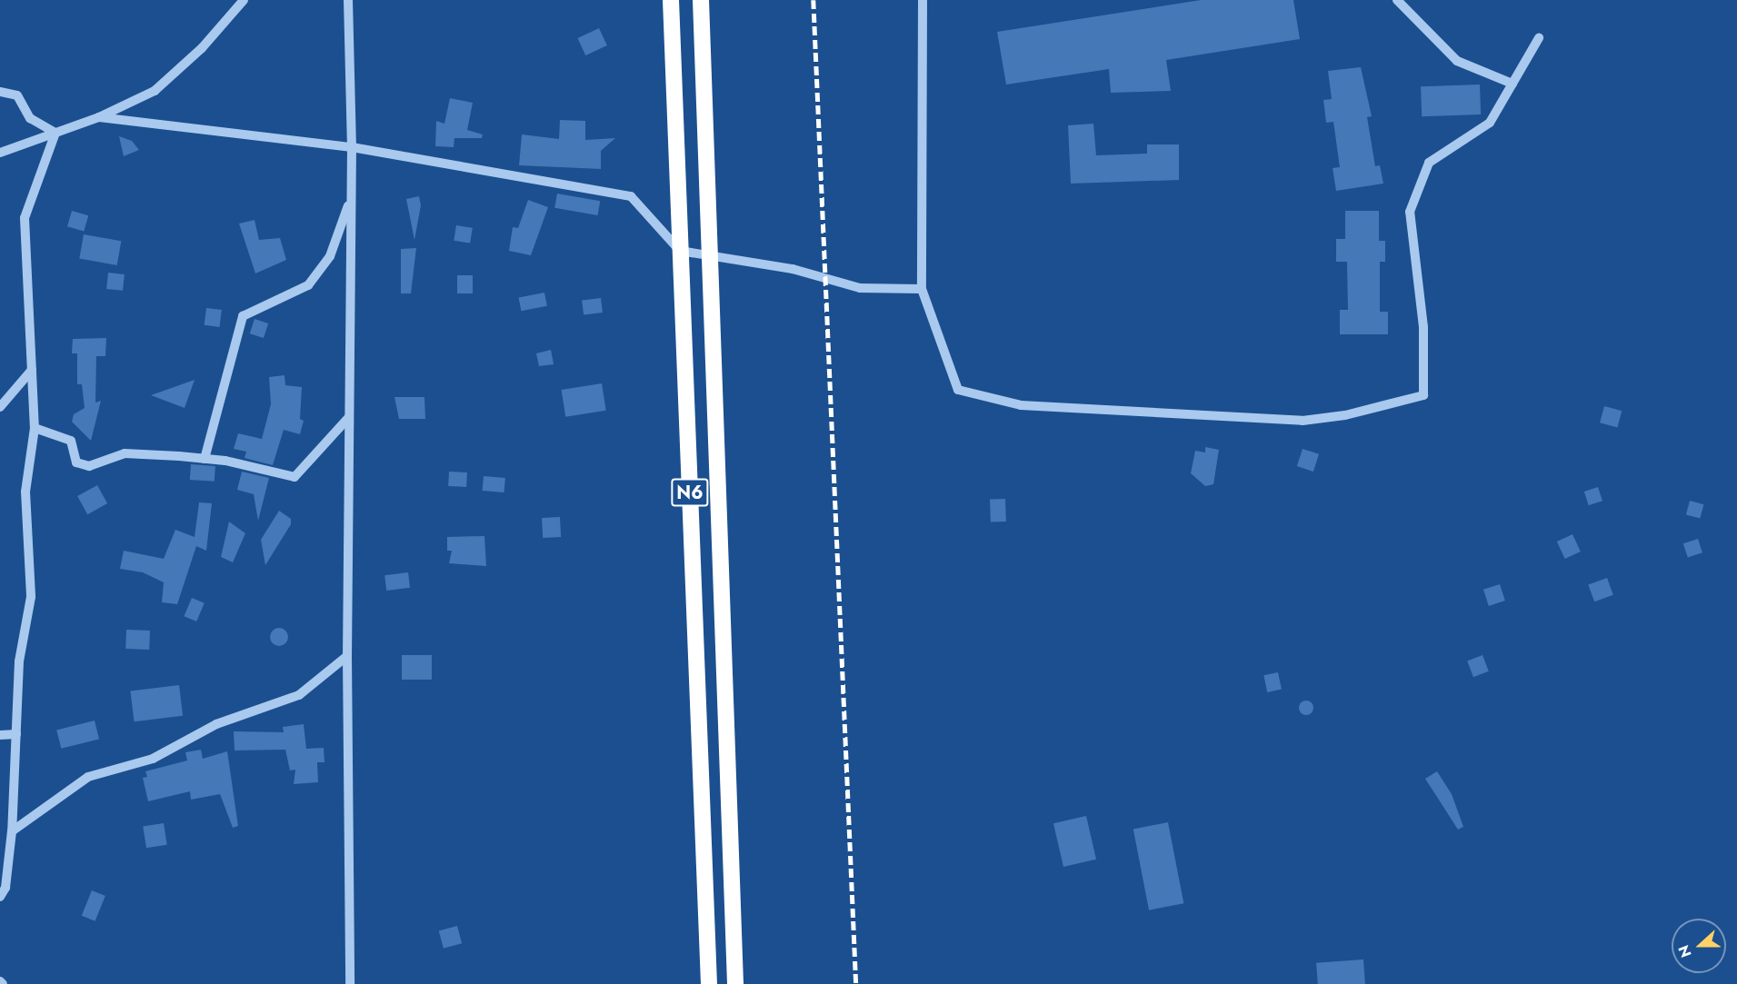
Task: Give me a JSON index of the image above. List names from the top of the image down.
{
  "streets": {
    "highway": ["N6"]
  },
  "north": "left"
}
